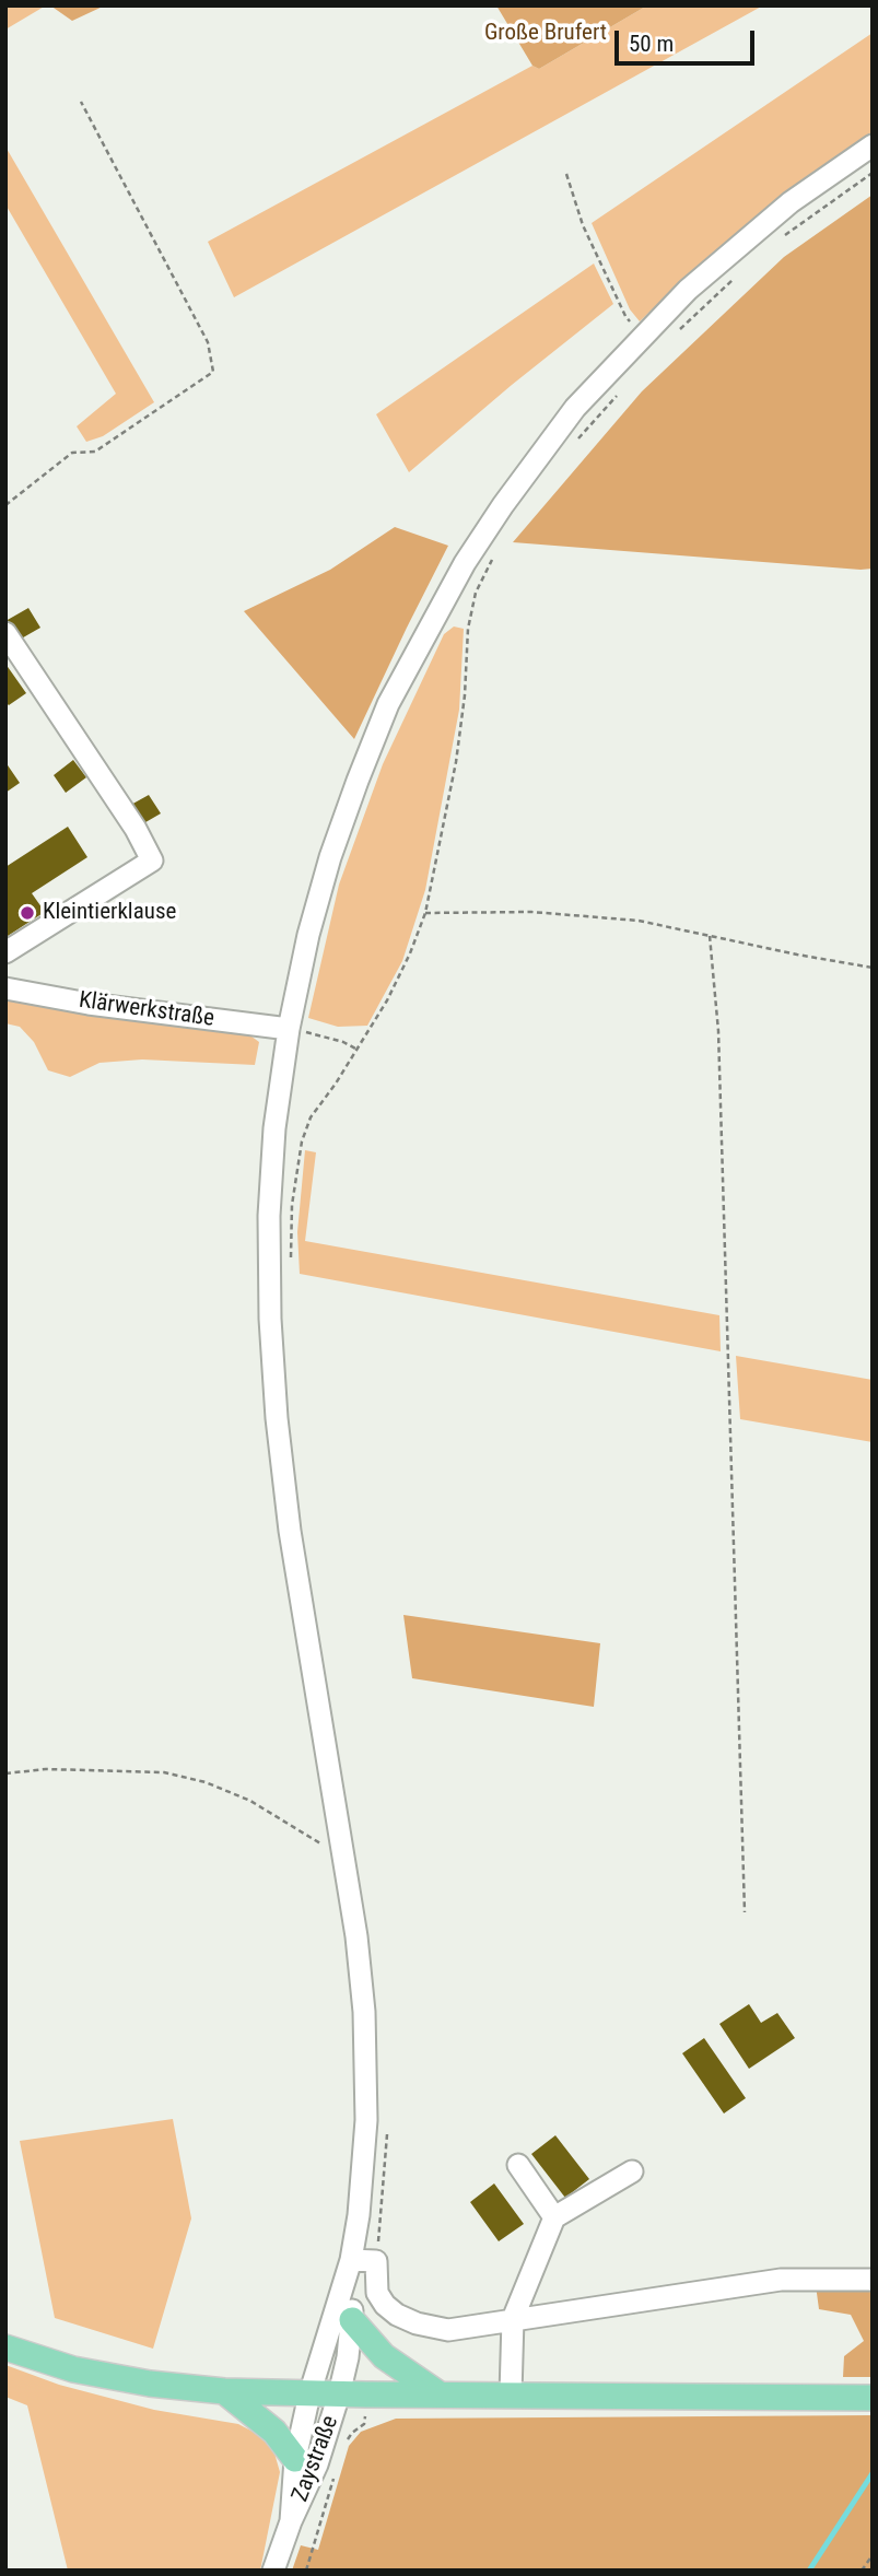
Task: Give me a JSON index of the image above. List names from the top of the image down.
{
  "streets": {
    "street": ["Klärwerkstraße", "Zaystraße"]
  },
  "parks": ["Große Brufert"],
  "places": ["Kleintierklause"],
  "scale_bar": "50 m"
}
